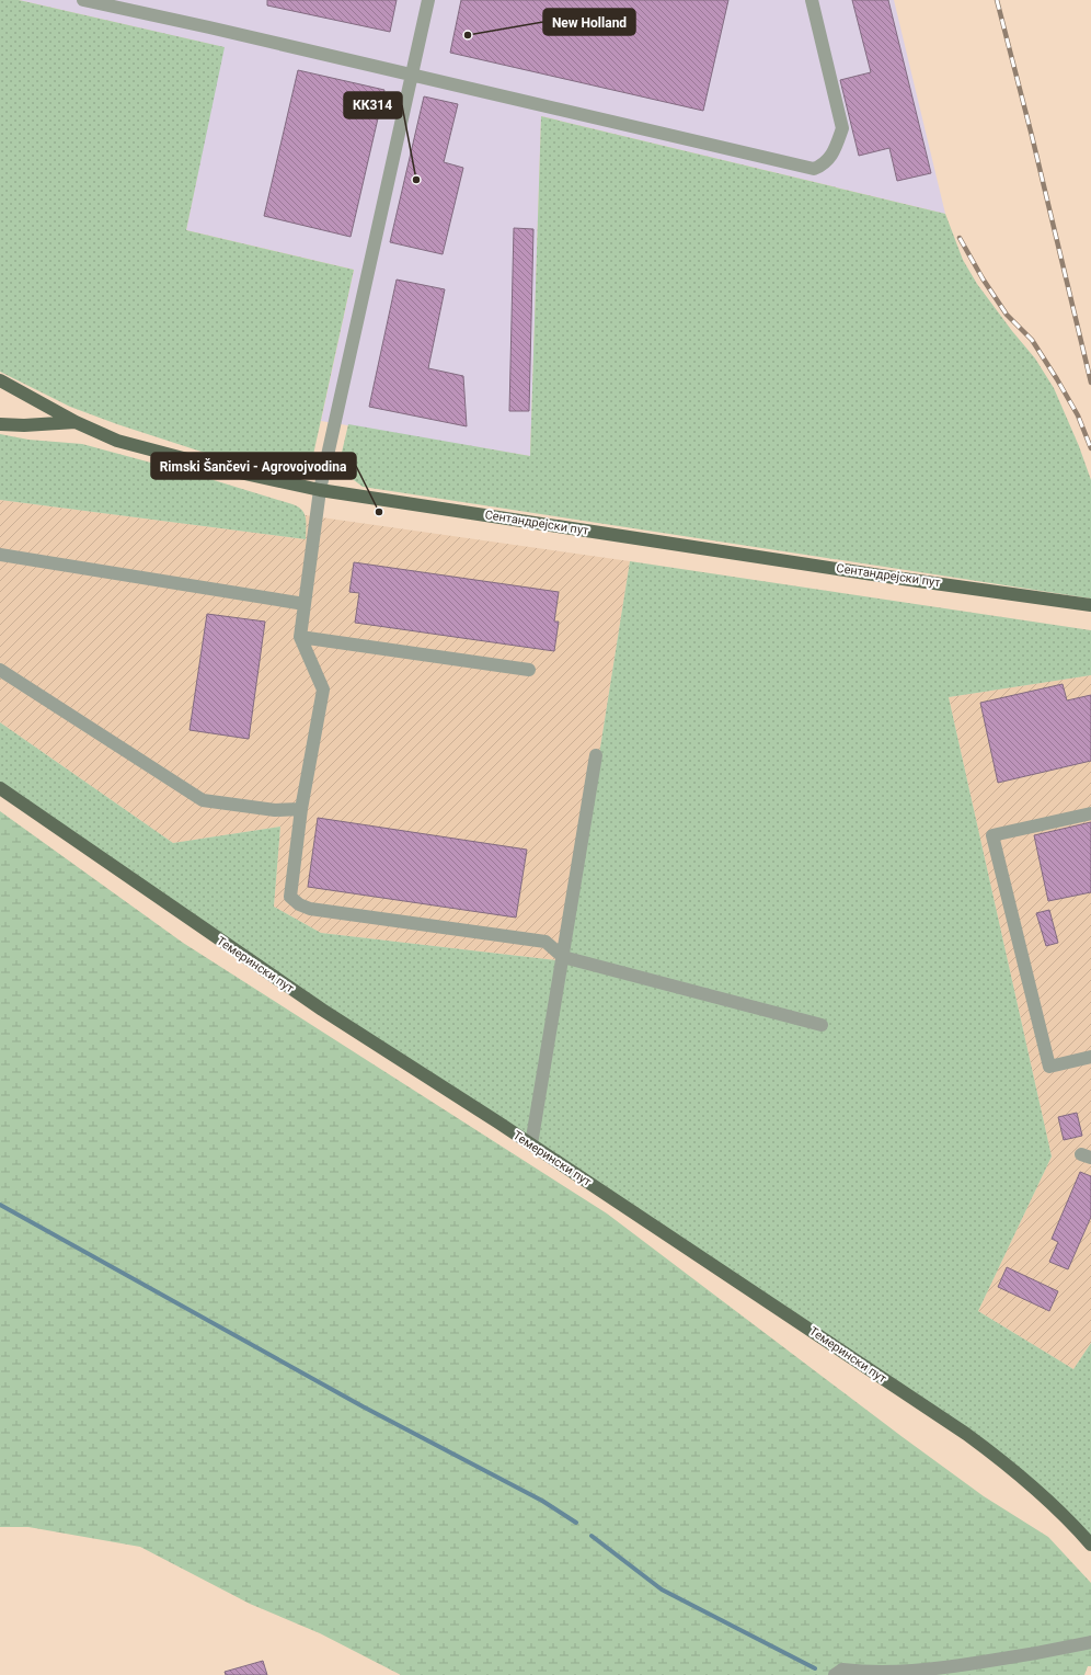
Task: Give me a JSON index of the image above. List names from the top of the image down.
{
  "streets": {
    "main road": ["Сентандрејски пут", "Темерински пут"]
  },
  "places": ["New Holland", "КК314", "Rimski Šančevi - Agrovojvodina"]
}
